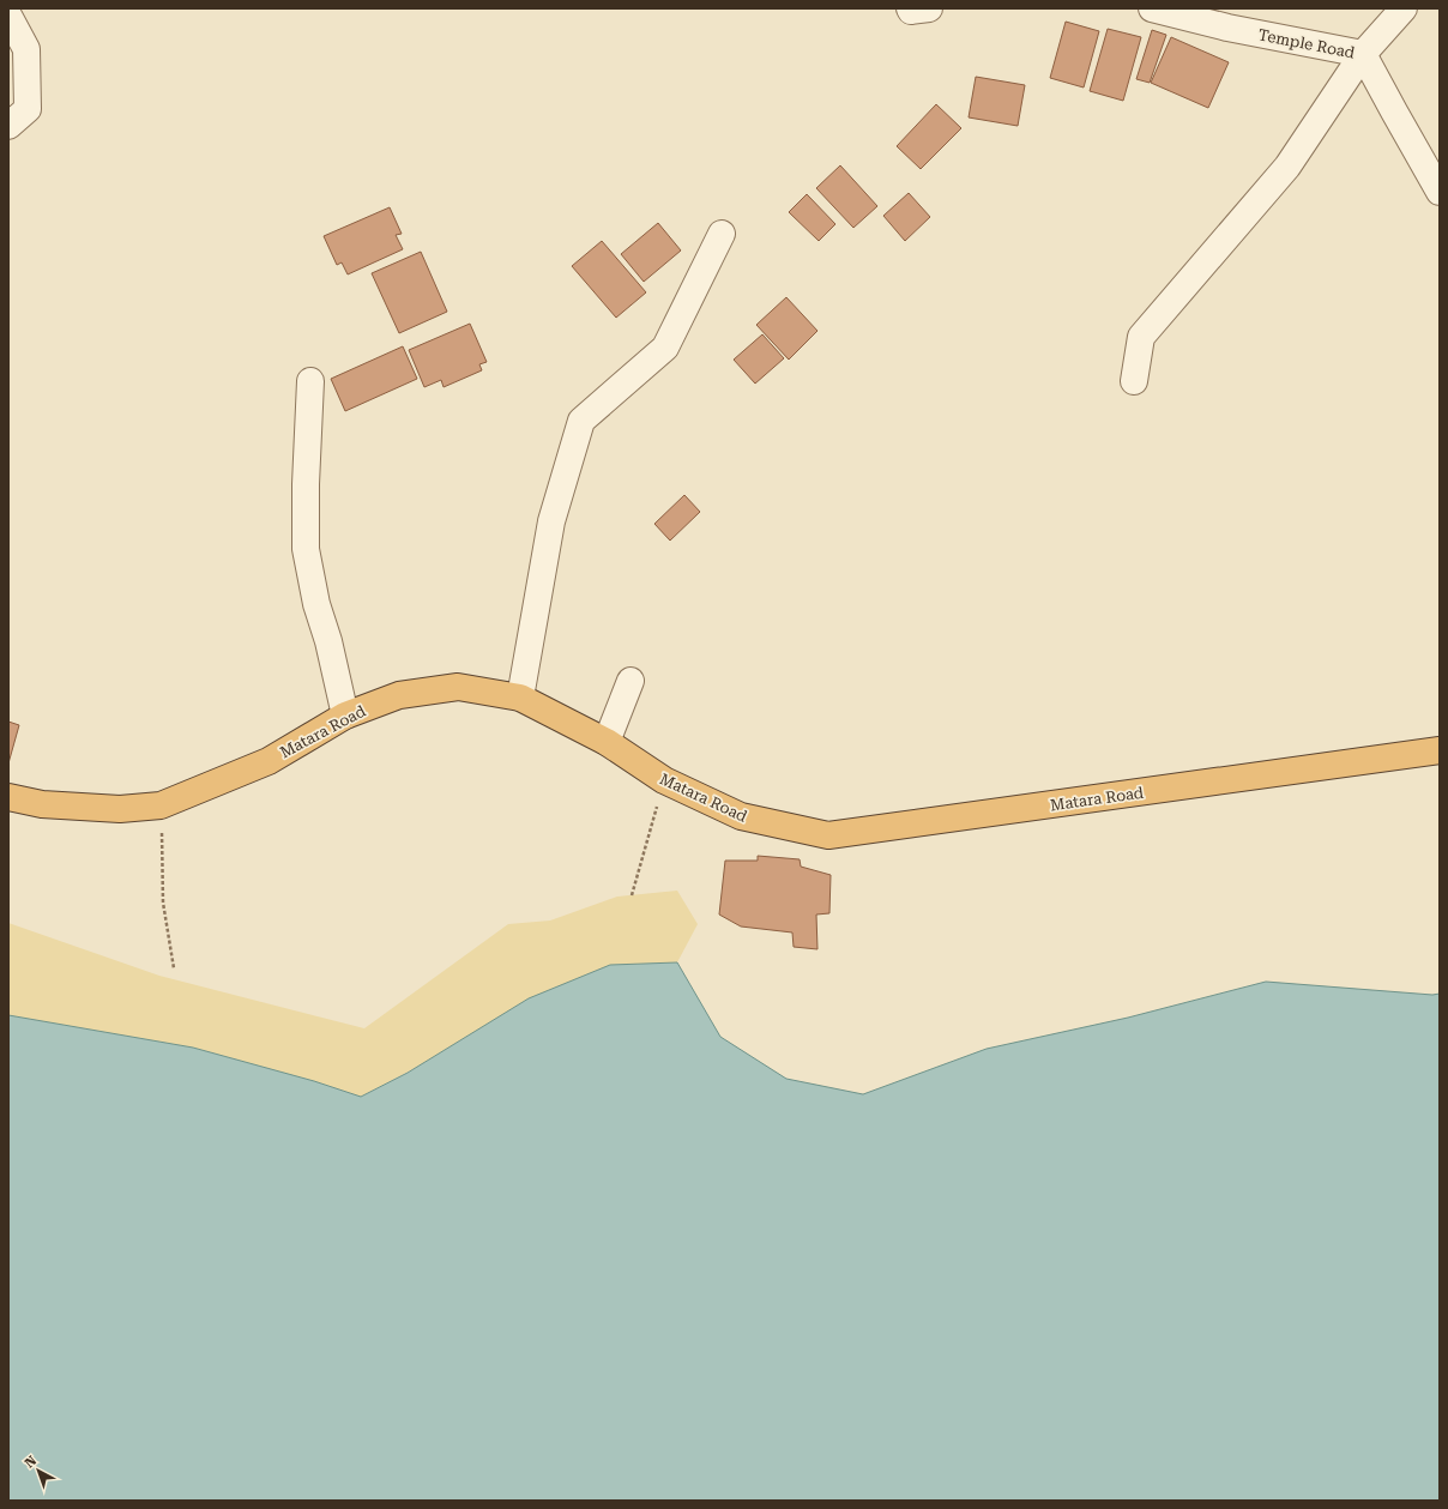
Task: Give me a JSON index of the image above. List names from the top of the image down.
{
  "streets": {
    "highway": ["Matara Road"],
    "street": ["Temple Road"]
  },
  "north": "top left"
}
